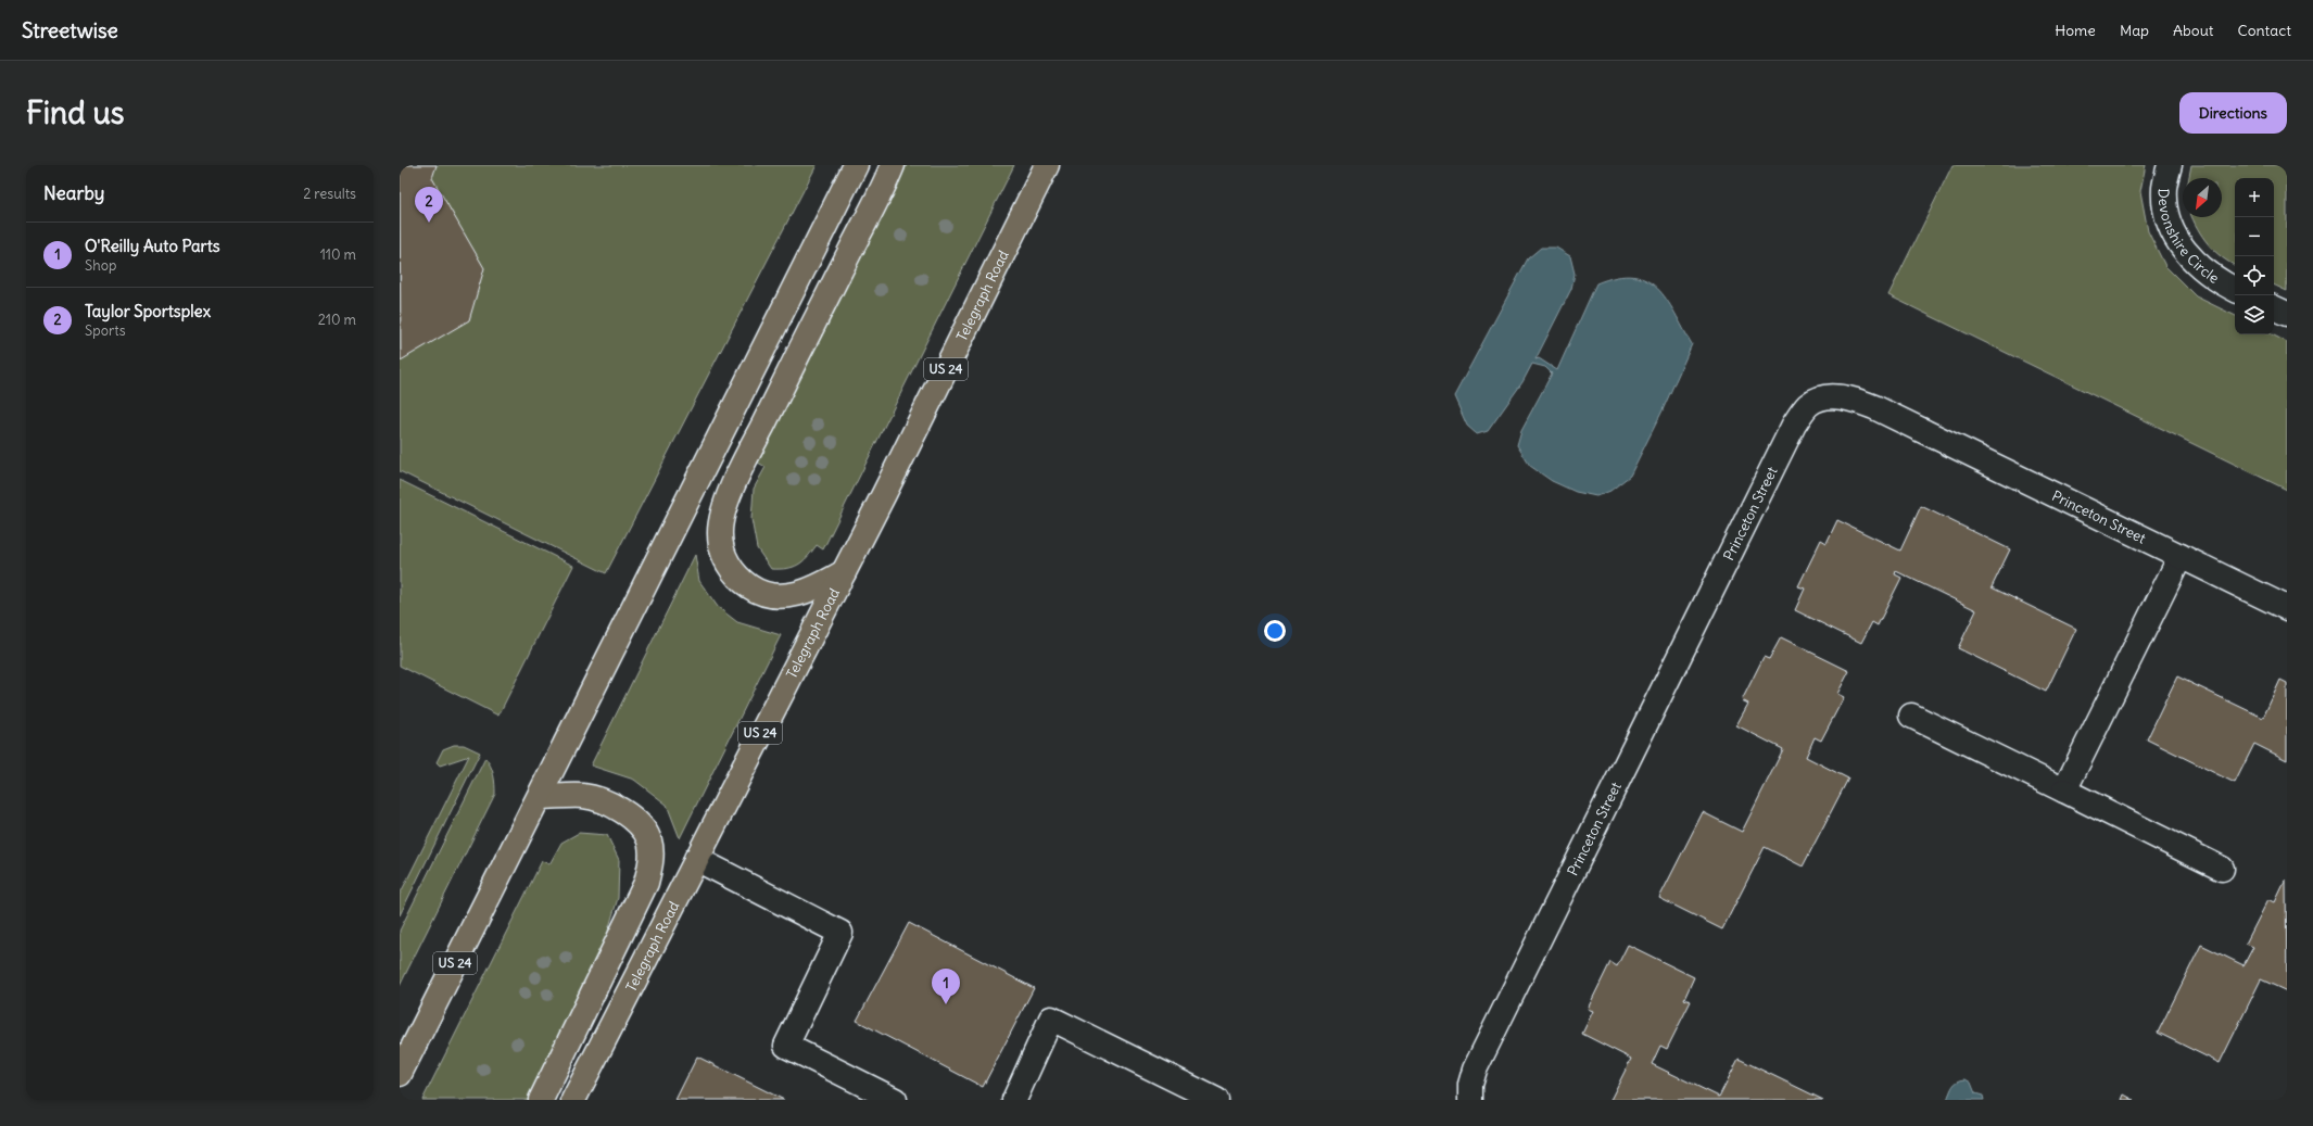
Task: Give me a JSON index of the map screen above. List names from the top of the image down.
{
  "streets": {
    "main road": ["Telegraph Road", "US 24"],
    "street": ["Devonshire Circle", "Princeton Street"]
  },
  "north": "bottom left",
  "page": {
    "header": "Streetwise",
    "nav": [
      "Home",
      "Map",
      "About",
      "Contact"
    ],
    "buttons": "Directions",
    "title": "Find us",
    "heading": ["Nearby", "2 results"],
    "map_buttons": ["+", "−"],
    "pins": ["2", "1"],
    "list": [
      {
        "mark": "1",
        "name": "O'Reilly Auto Parts",
        "note": "Shop",
        "value": "110 m"
      },
      {
        "mark": "2",
        "name": "Taylor Sportsplex",
        "note": "Sports",
        "value": "210 m"
      }
    ]
  }
}
